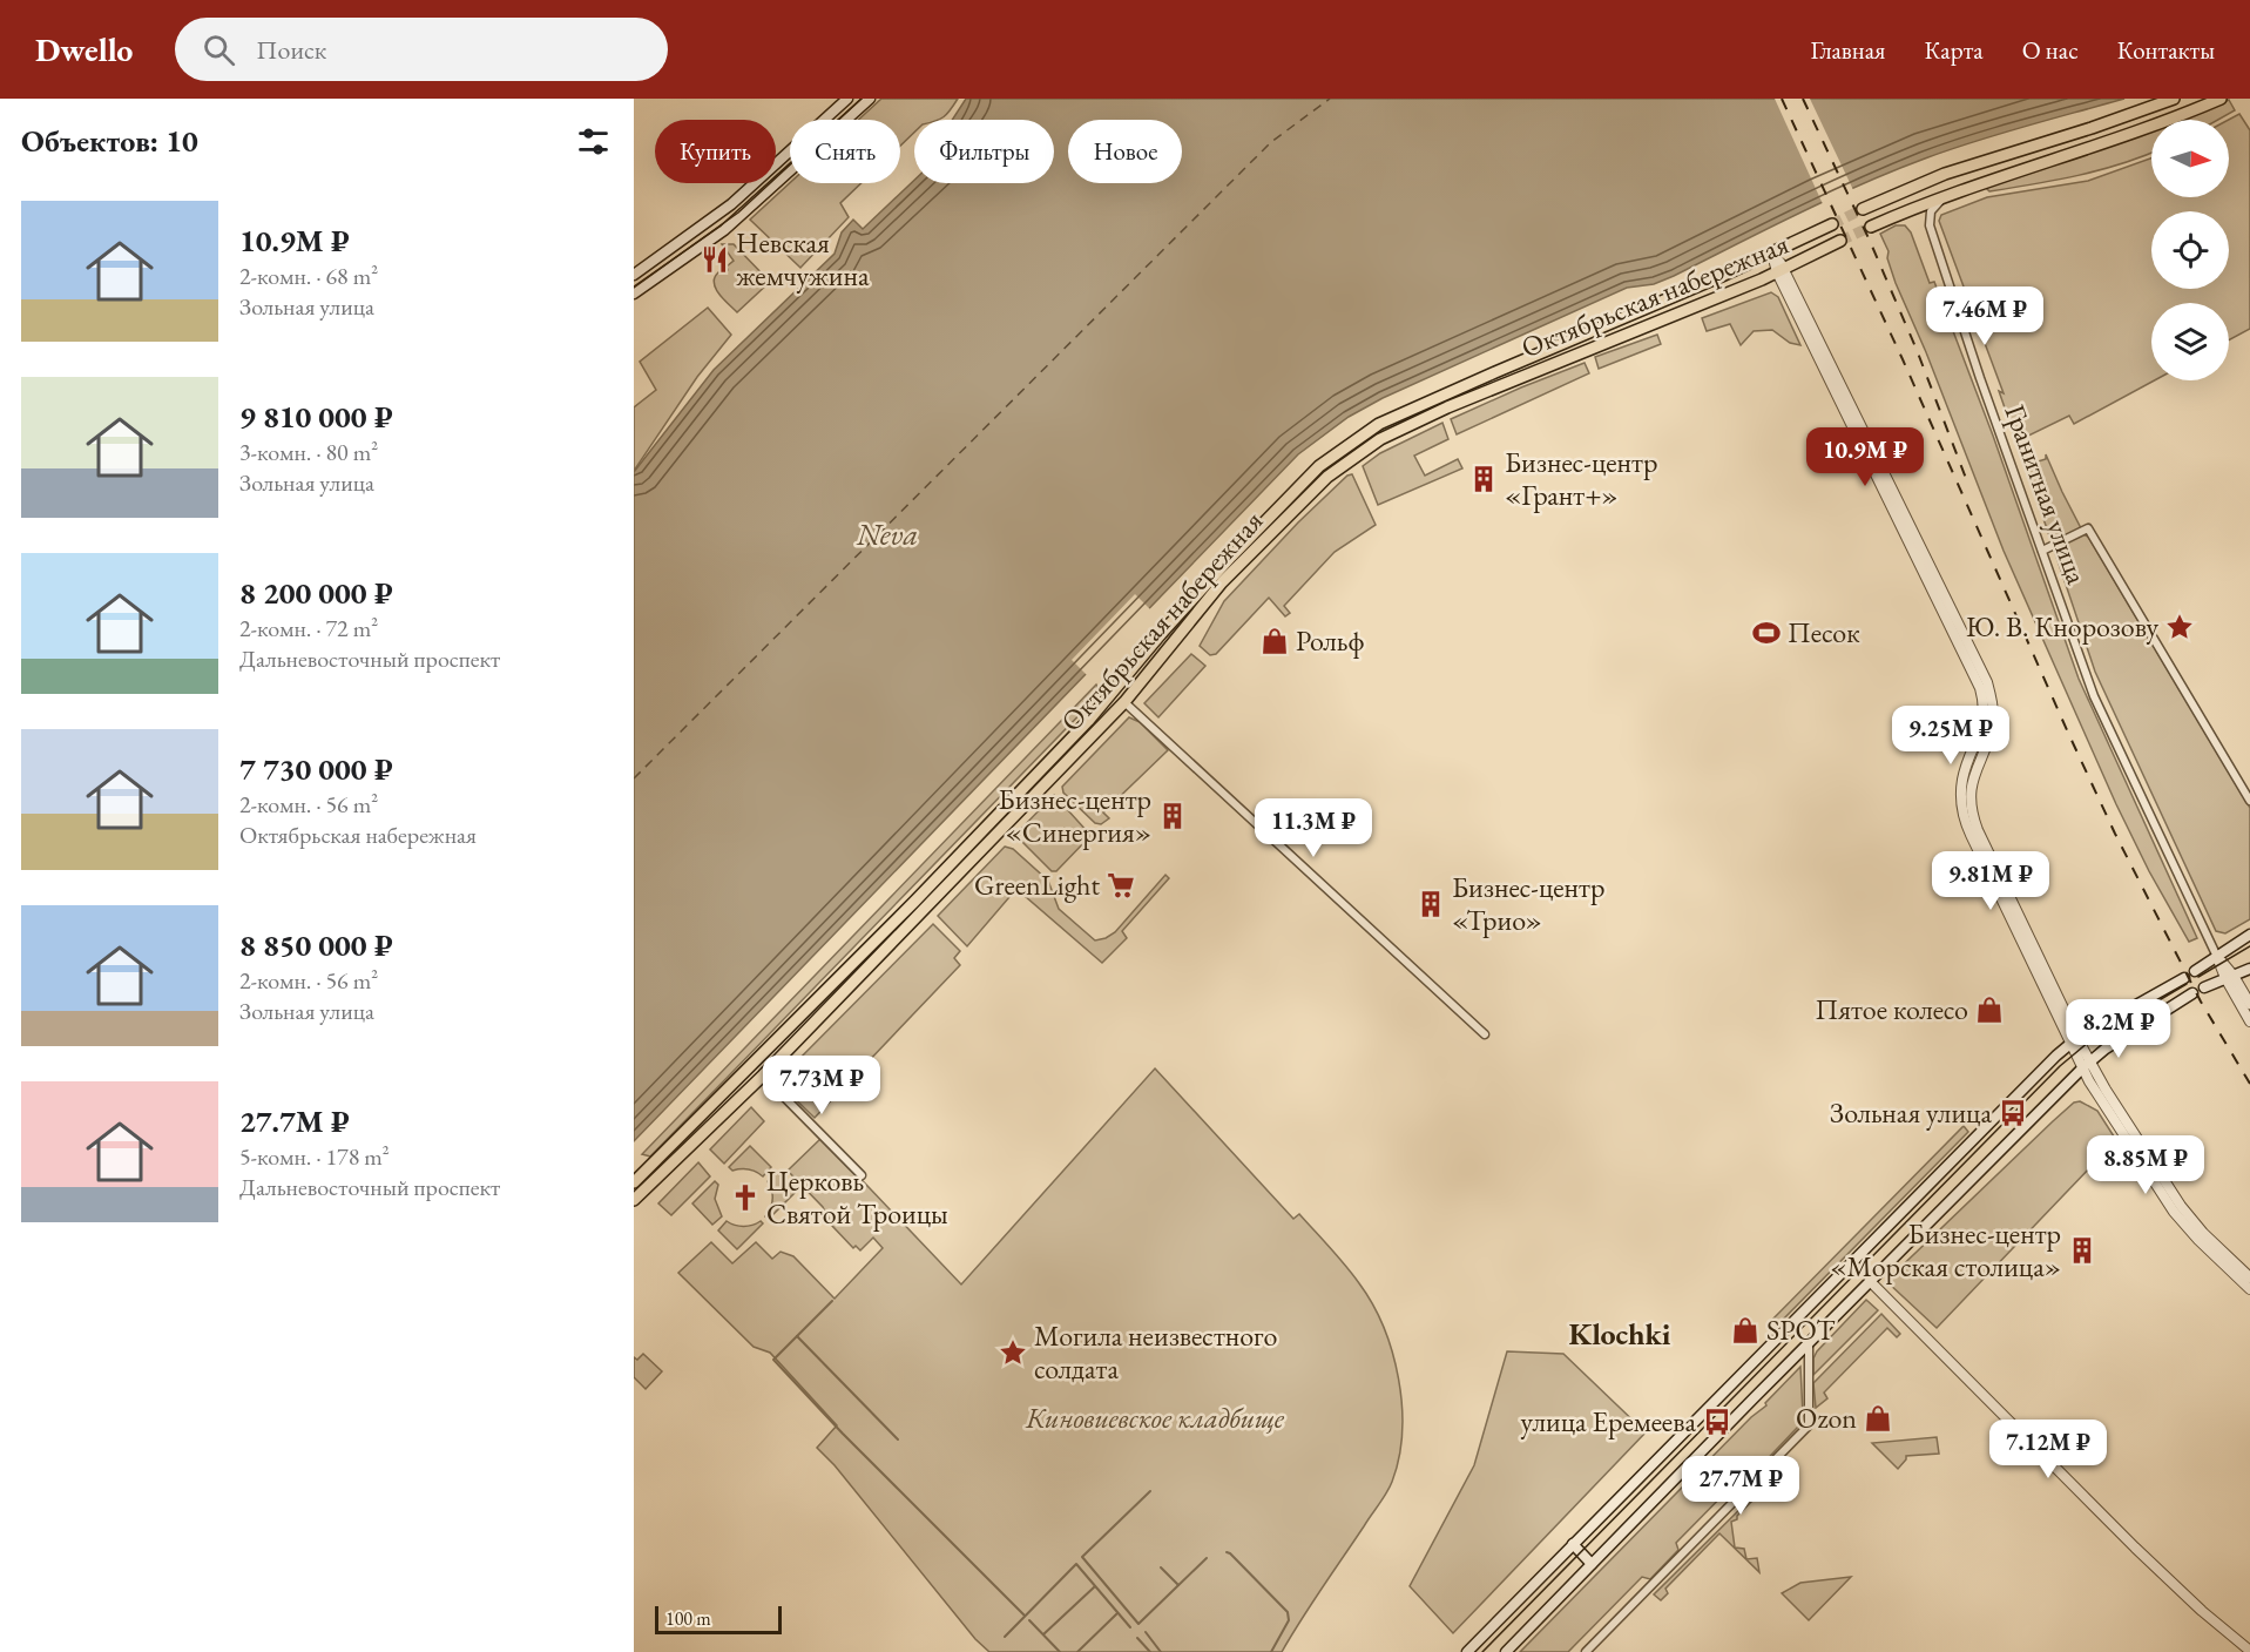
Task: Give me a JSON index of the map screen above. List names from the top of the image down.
{
  "streets": {
    "main road": ["Октябрьская набережная"],
    "street": ["Гранитная улица"]
  },
  "districts": ["Klochki"],
  "water": ["Neva"],
  "parks": ["Киновиевское кладбище"],
  "places": {
    "restaurant": ["Невская жемчужина"],
    "building": [
      "Бизнес-центр «Грант+»",
      "Бизнес-центр «Синергия»",
      "Бизнес-центр «Трио»",
      "Бизнес-центр «Морская столица»"
    ],
    "place": ["Ю. В. Кнорозову", "Могила неизвестного солдата"],
    "sports": ["Песок"],
    "shop": [
      "Рольф",
      "Пятое колесо",
      "SPOT",
      "Ozon"
    ],
    "supermarket": ["GreenLight"],
    "bus stop": ["Зольная улица", "улица Еремеева"],
    "church": ["Церковь Святой Троицы"]
  },
  "scale_bar": "100 m",
  "north": "right",
  "page": {
    "header": "Dwello",
    "search": "Поиск",
    "nav": [
      "Главная",
      "Карта",
      "О нас",
      "Контакты"
    ],
    "heading": "Объектов: 10",
    "chip": [
      "Купить",
      "Снять",
      "Фильтры",
      "Новое"
    ],
    "list": [
      {
        "name": "10.9M ₽",
        "note": "2-комн. · 68 m² · Зольная улица"
      },
      {
        "name": "9 810 000 ₽",
        "note": "3-комн. · 80 m² · Зольная улица"
      },
      {
        "name": "8 200 000 ₽",
        "note": "2-комн. · 72 m² · Дальневосточный проспект"
      },
      {
        "name": "7 730 000 ₽",
        "note": "2-комн. · 56 m² · Октябрьская набережная"
      },
      {
        "name": "8 850 000 ₽",
        "note": "2-комн. · 56 m² · Зольная улица"
      },
      {
        "name": "27.7M ₽",
        "note": "5-комн. · 178 m² · Дальневосточный проспект"
      }
    ],
    "price": [
      "7.46M ₽",
      "10.9M ₽",
      "9.25M ₽",
      "11.3M ₽",
      "9.81M ₽",
      "8.2M ₽",
      "7.73M ₽",
      "8.85M ₽",
      "7.12M ₽",
      "27.7M ₽"
    ],
    "scale": "100 m"
  }
}
